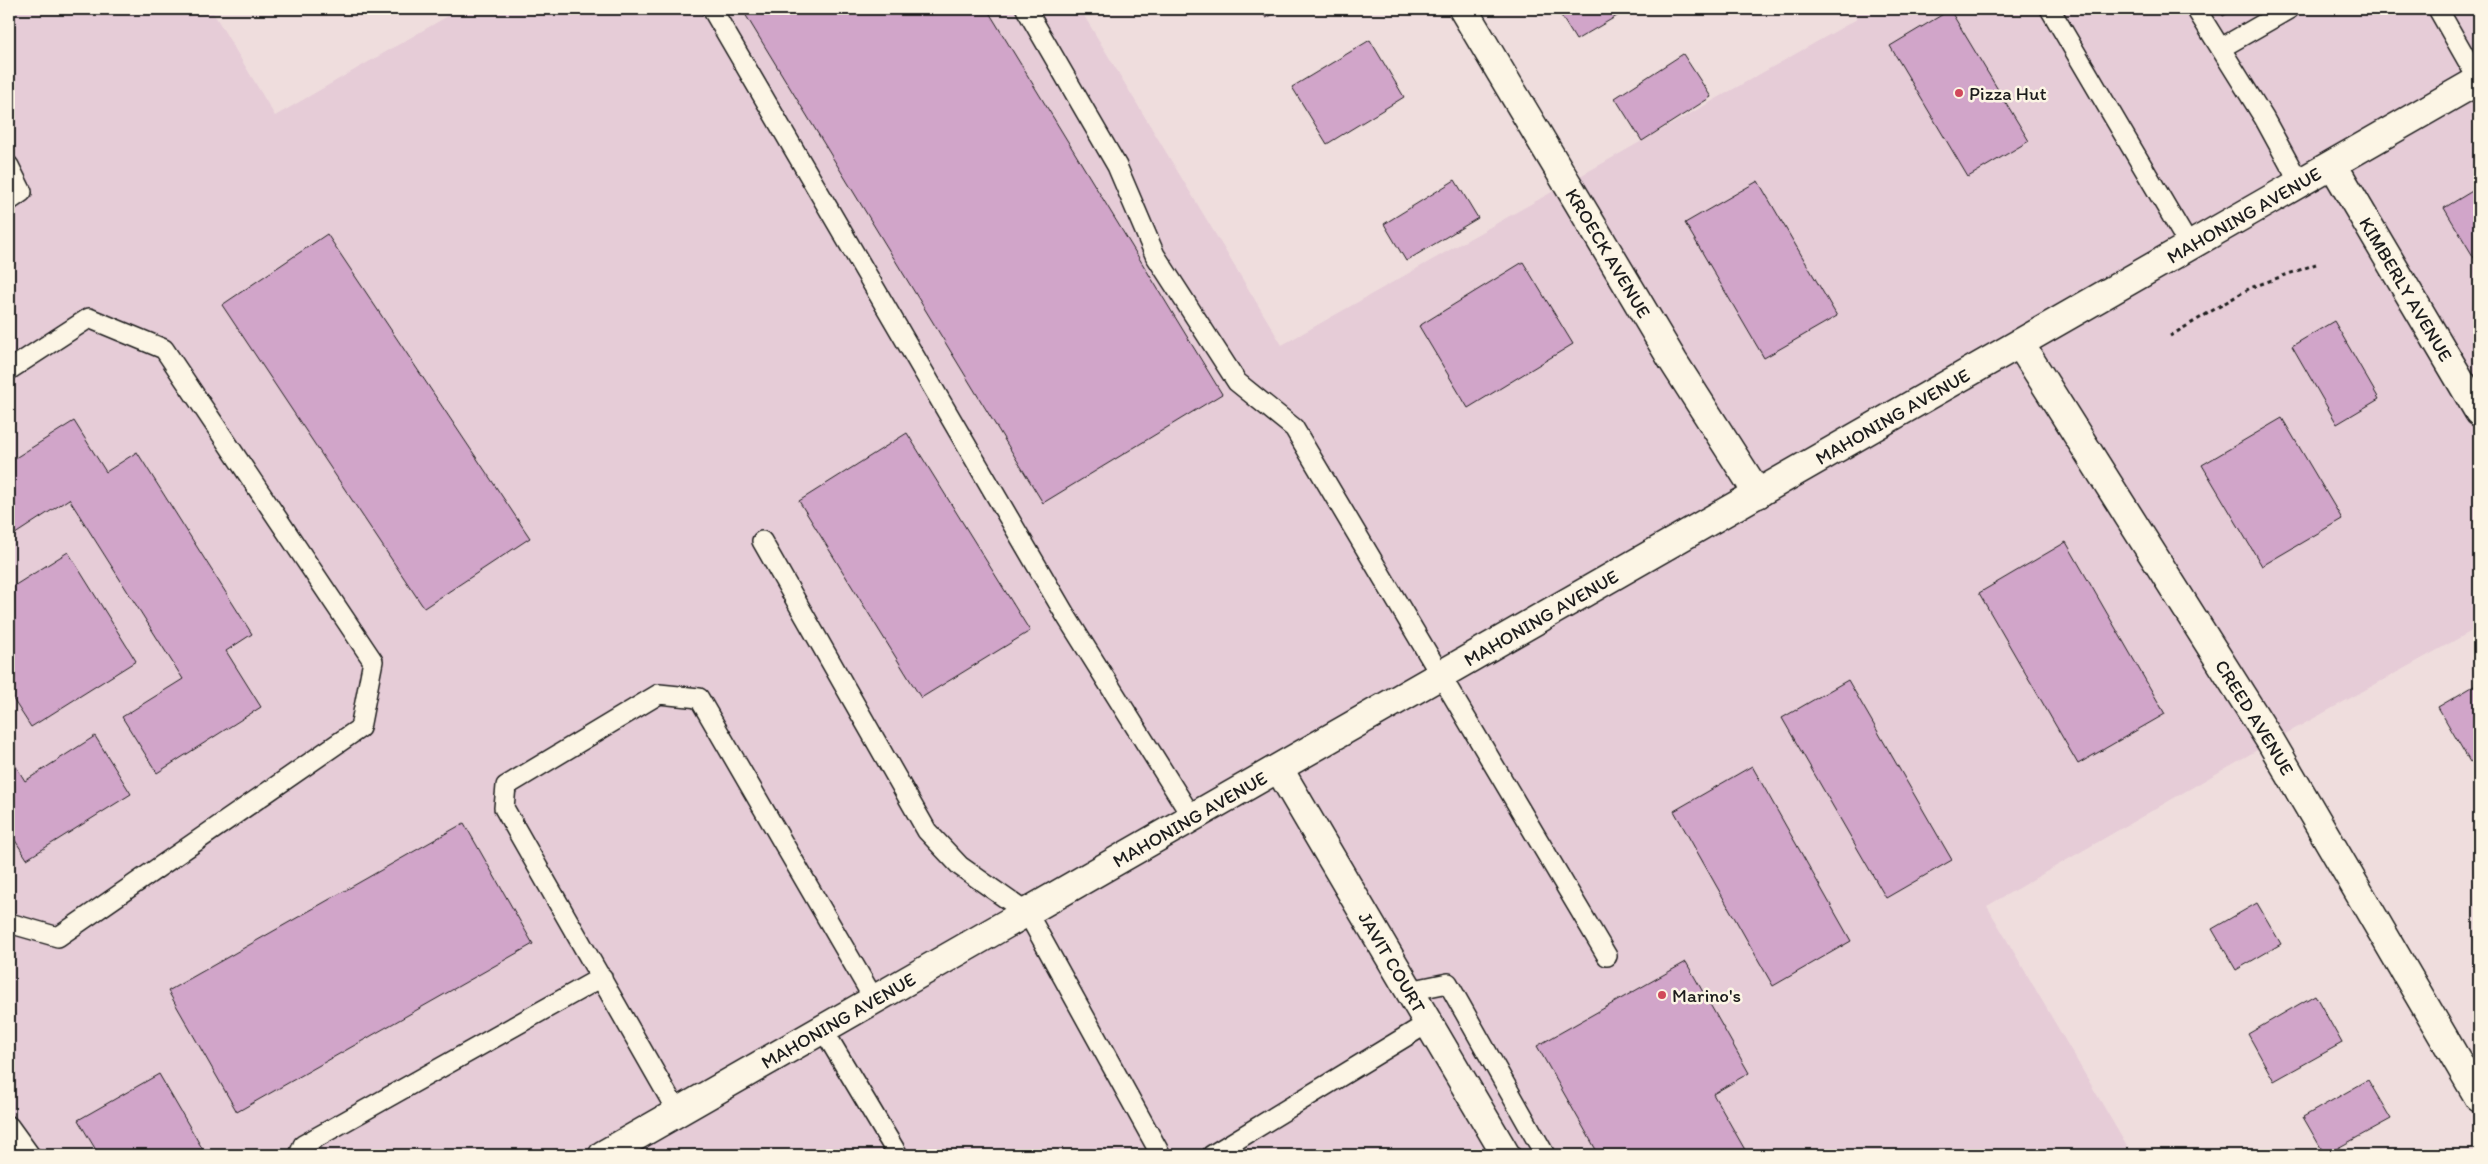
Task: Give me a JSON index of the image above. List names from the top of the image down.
{
  "streets": {
    "main road": [
      "MAHONING AVENUE",
      "KROECK AVENUE",
      "KIMBERLY AVENUE",
      "CREED AVENUE",
      "JAVIT COURT"
    ]
  },
  "crossings": [
    ["MAHONING AVENUE", "KROECK AVENUE"],
    ["MAHONING AVENUE", "KIMBERLY AVENUE"],
    ["MAHONING AVENUE", "CREED AVENUE"],
    ["MAHONING AVENUE", "JAVIT COURT"]
  ],
  "places": ["Pizza Hut", "Marino's"]
}
